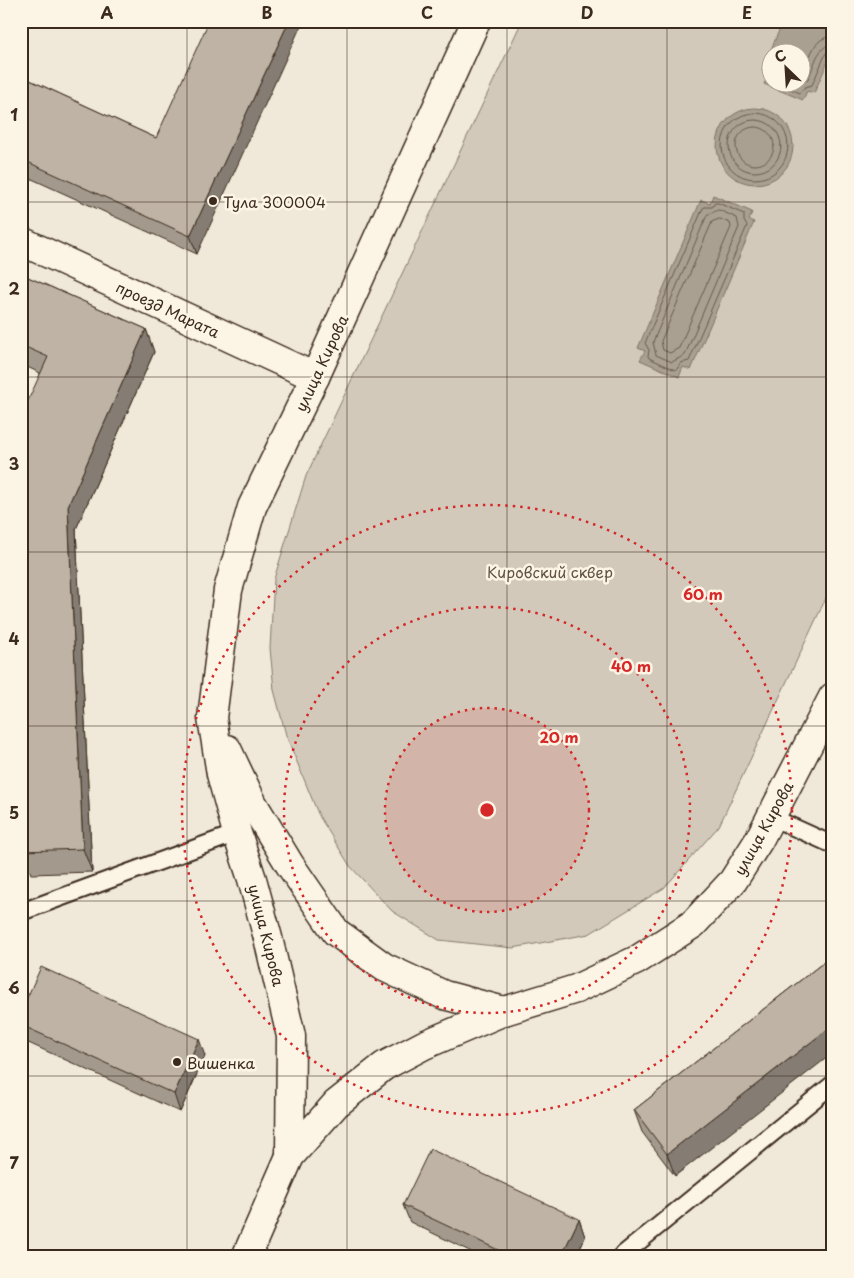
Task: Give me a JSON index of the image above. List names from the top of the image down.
{
  "streets": {
    "main road": ["проезд Марата", "улица Кирова"]
  },
  "crossings": [
    ["проезд Марата", "улица Кирова"]
  ],
  "parks": ["Кировский сквер"],
  "places": ["Тула 300004", "Вишенка"],
  "north": "top left",
  "grid": {
    "columns": [
      "A",
      "B",
      "C",
      "D",
      "E"
    ],
    "rows": [
      "1",
      "2",
      "3",
      "4",
      "5",
      "6",
      "7"
    ]
  },
  "rings": ["60 m", "40 m", "20 m"]
}
